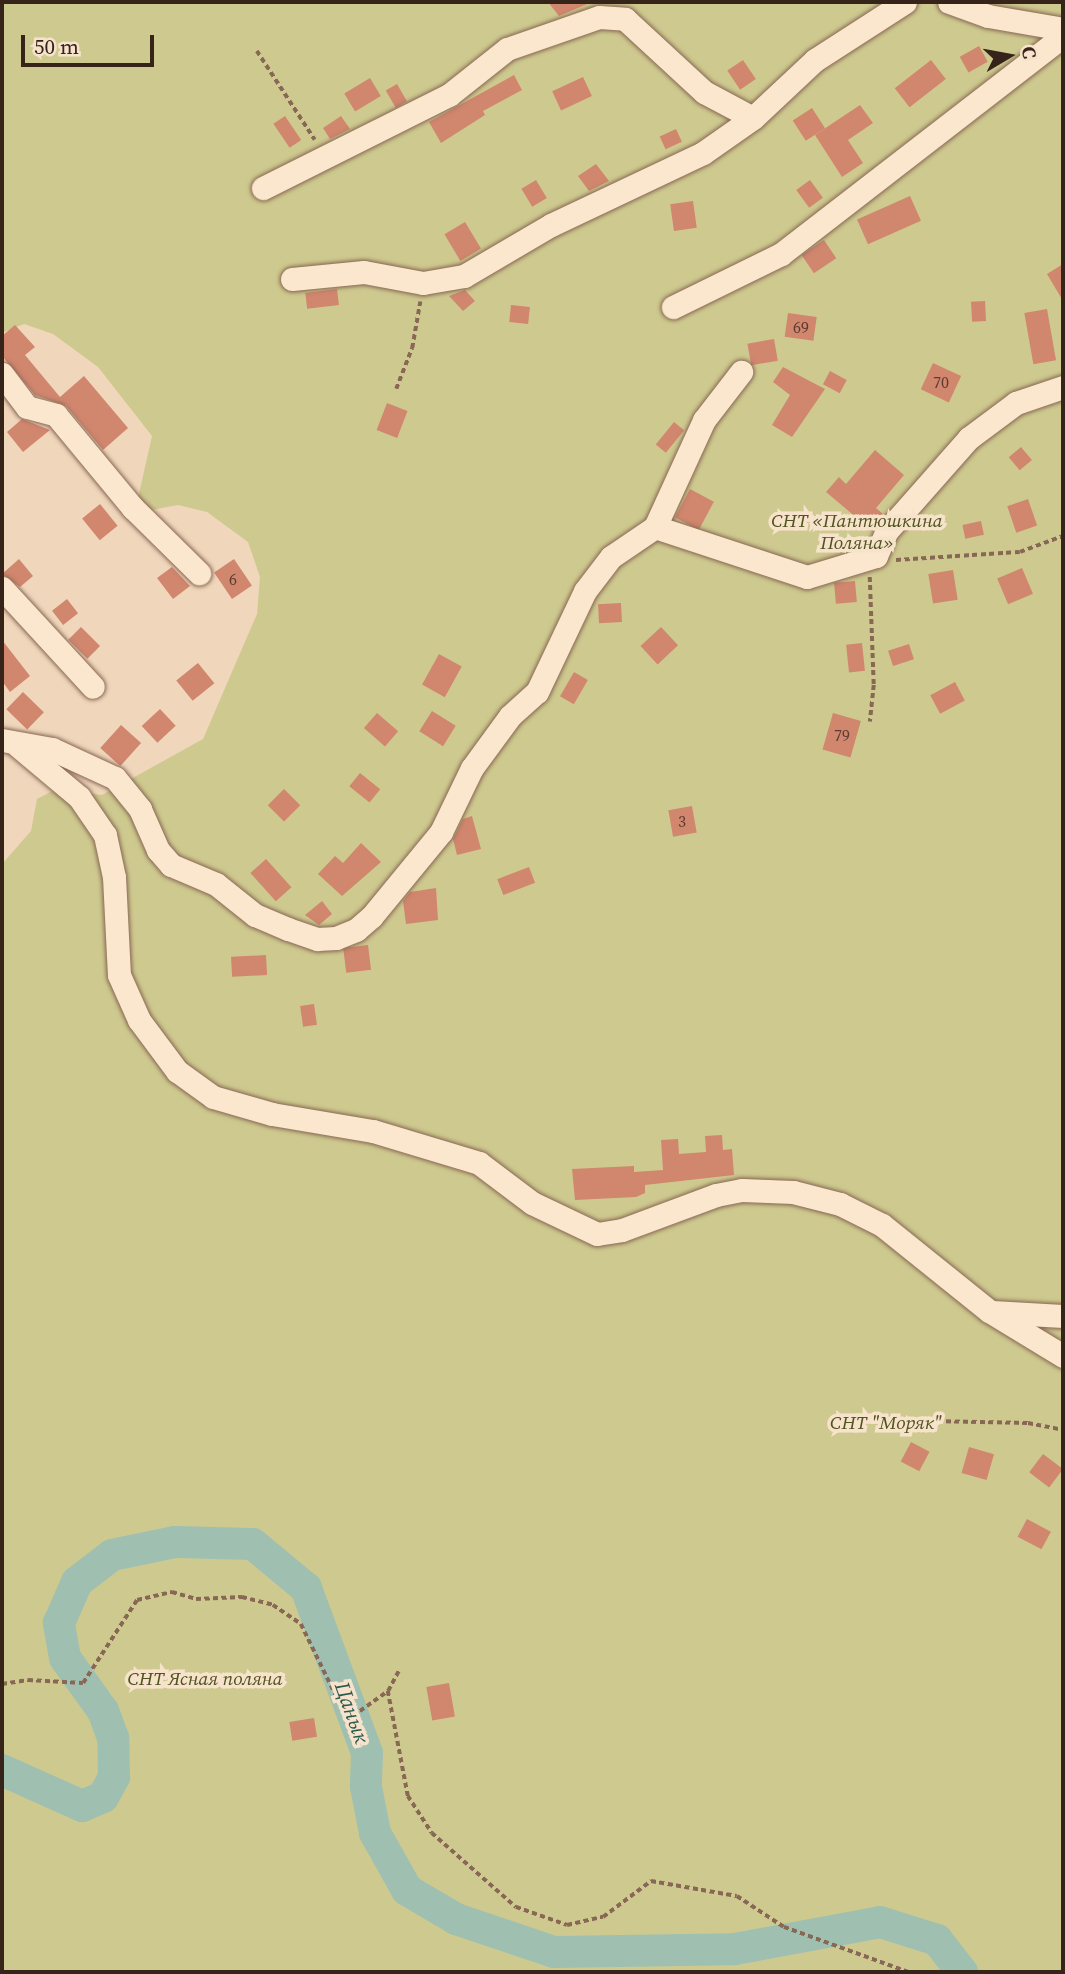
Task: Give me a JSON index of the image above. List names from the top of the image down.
{
  "water": ["Цанык"],
  "parks": ["СНТ «Пантюшкина Поляна»", "СНТ \"Моряк\"", "СНТ Ясная поляна"],
  "house_numbers": [
    "69",
    "70",
    "6",
    "79",
    "3"
  ],
  "scale_bar": "50 m",
  "north": "right"
}
